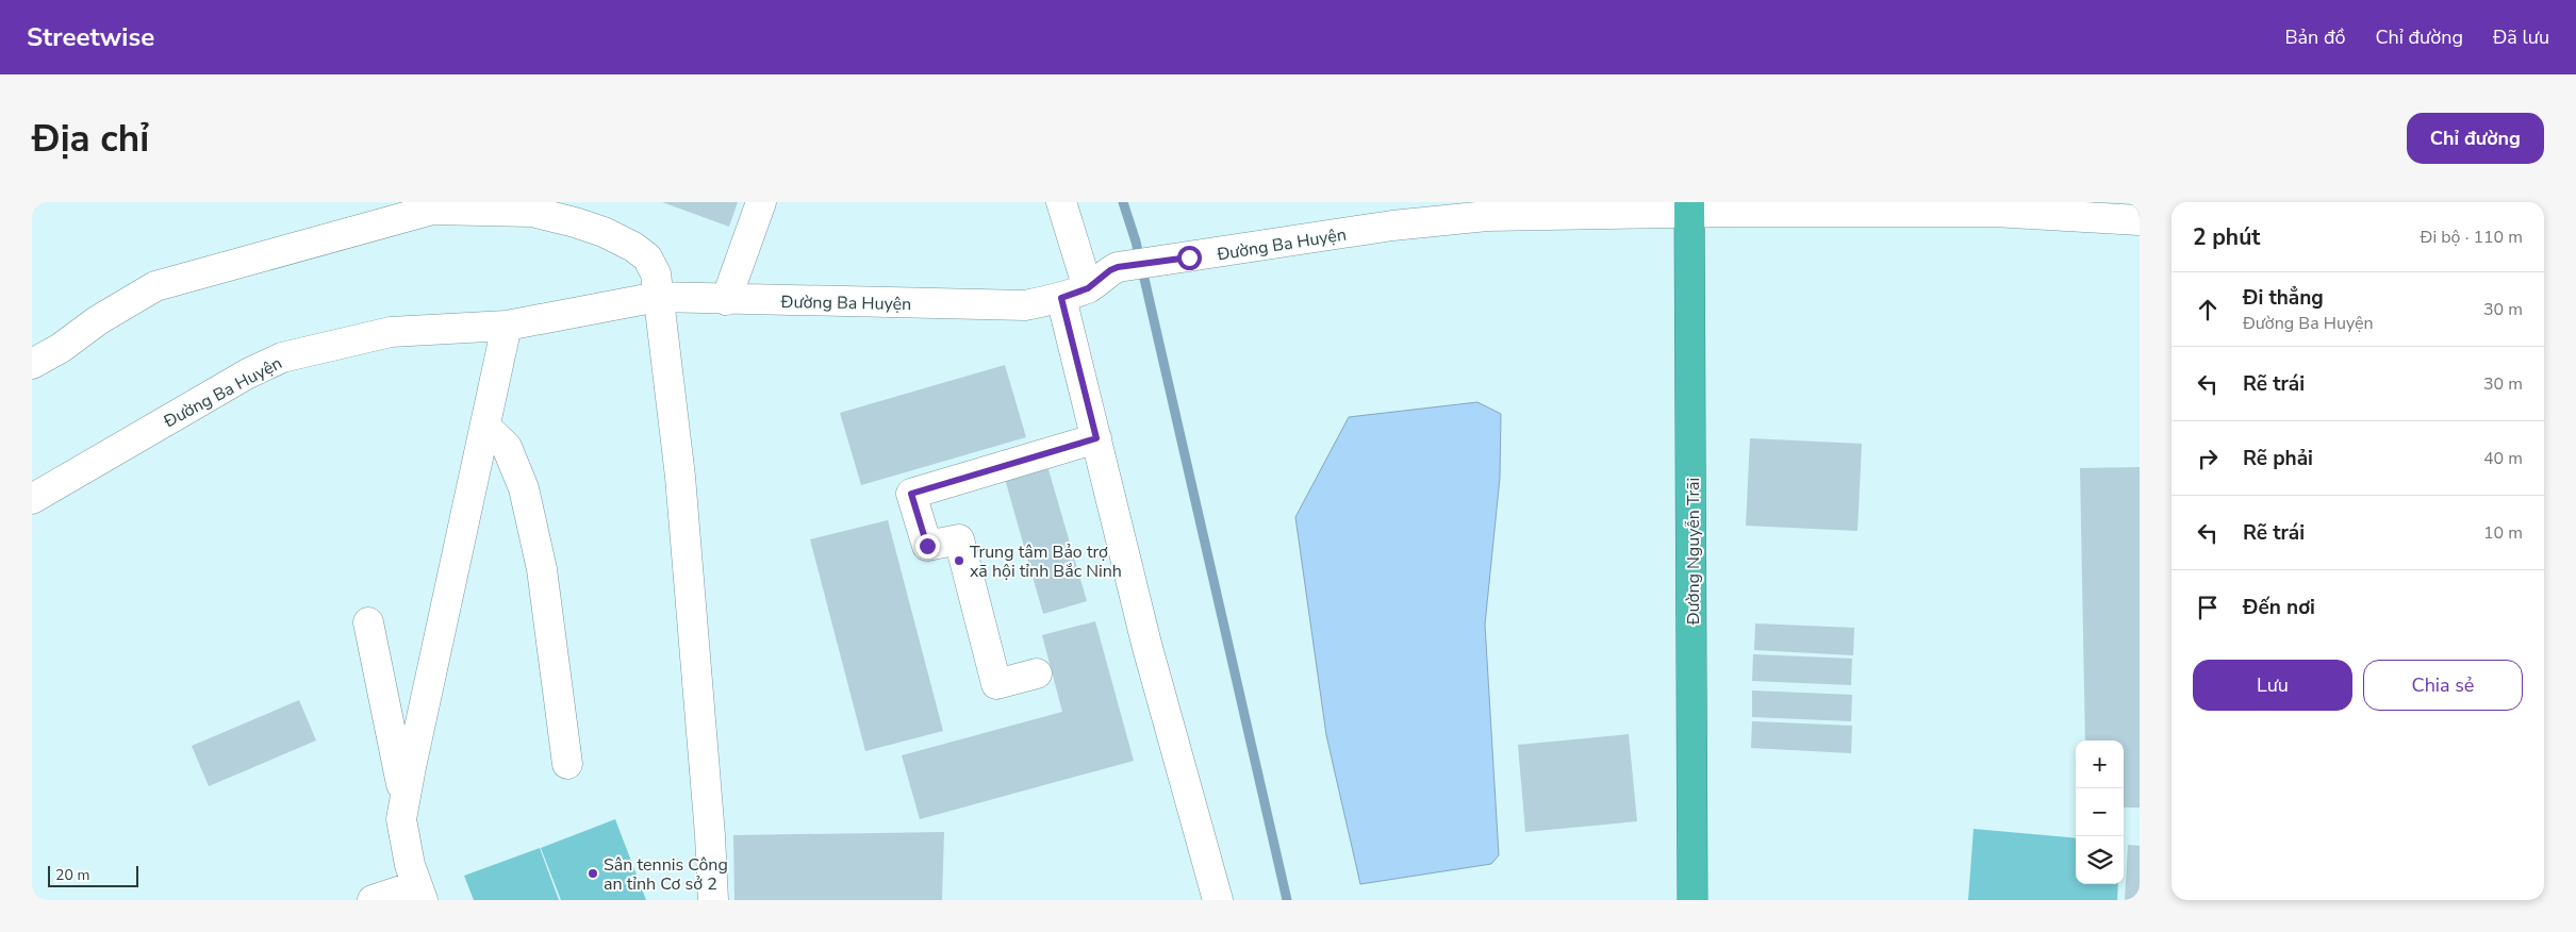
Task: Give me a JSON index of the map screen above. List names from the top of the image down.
{
  "streets": {
    "highway": ["Đường Nguyễn Trãi"],
    "street": ["Đường Ba Huyện"]
  },
  "crossings": [
    ["Đường Ba Huyện", "Đường Nguyễn Trãi"]
  ],
  "places": ["Trung tâm Bảo trợ xã hội tỉnh Bắc Ninh", "Sân tennis Công an tỉnh Cơ sở 2"],
  "scale_bar": "20 m",
  "page": {
    "header": "Streetwise",
    "nav": ["Bản đồ", "Chỉ đường", "Đã lưu"],
    "buttons": [
      "Chỉ đường",
      ["Lưu", "Chia sẻ"]
    ],
    "title": "Địa chỉ",
    "heading": ["2 phút", "Đi bộ · 110 m"],
    "list": [
      ["Đi thẳng", "Đường Ba Huyện", "30 m"],
      ["Rẽ trái", "30 m"],
      ["Rẽ phải", "40 m"],
      ["Rẽ trái", "10 m"],
      "Đến nơi"
    ],
    "map_buttons": ["+", "−"],
    "scale": "20 m"
  }
}
